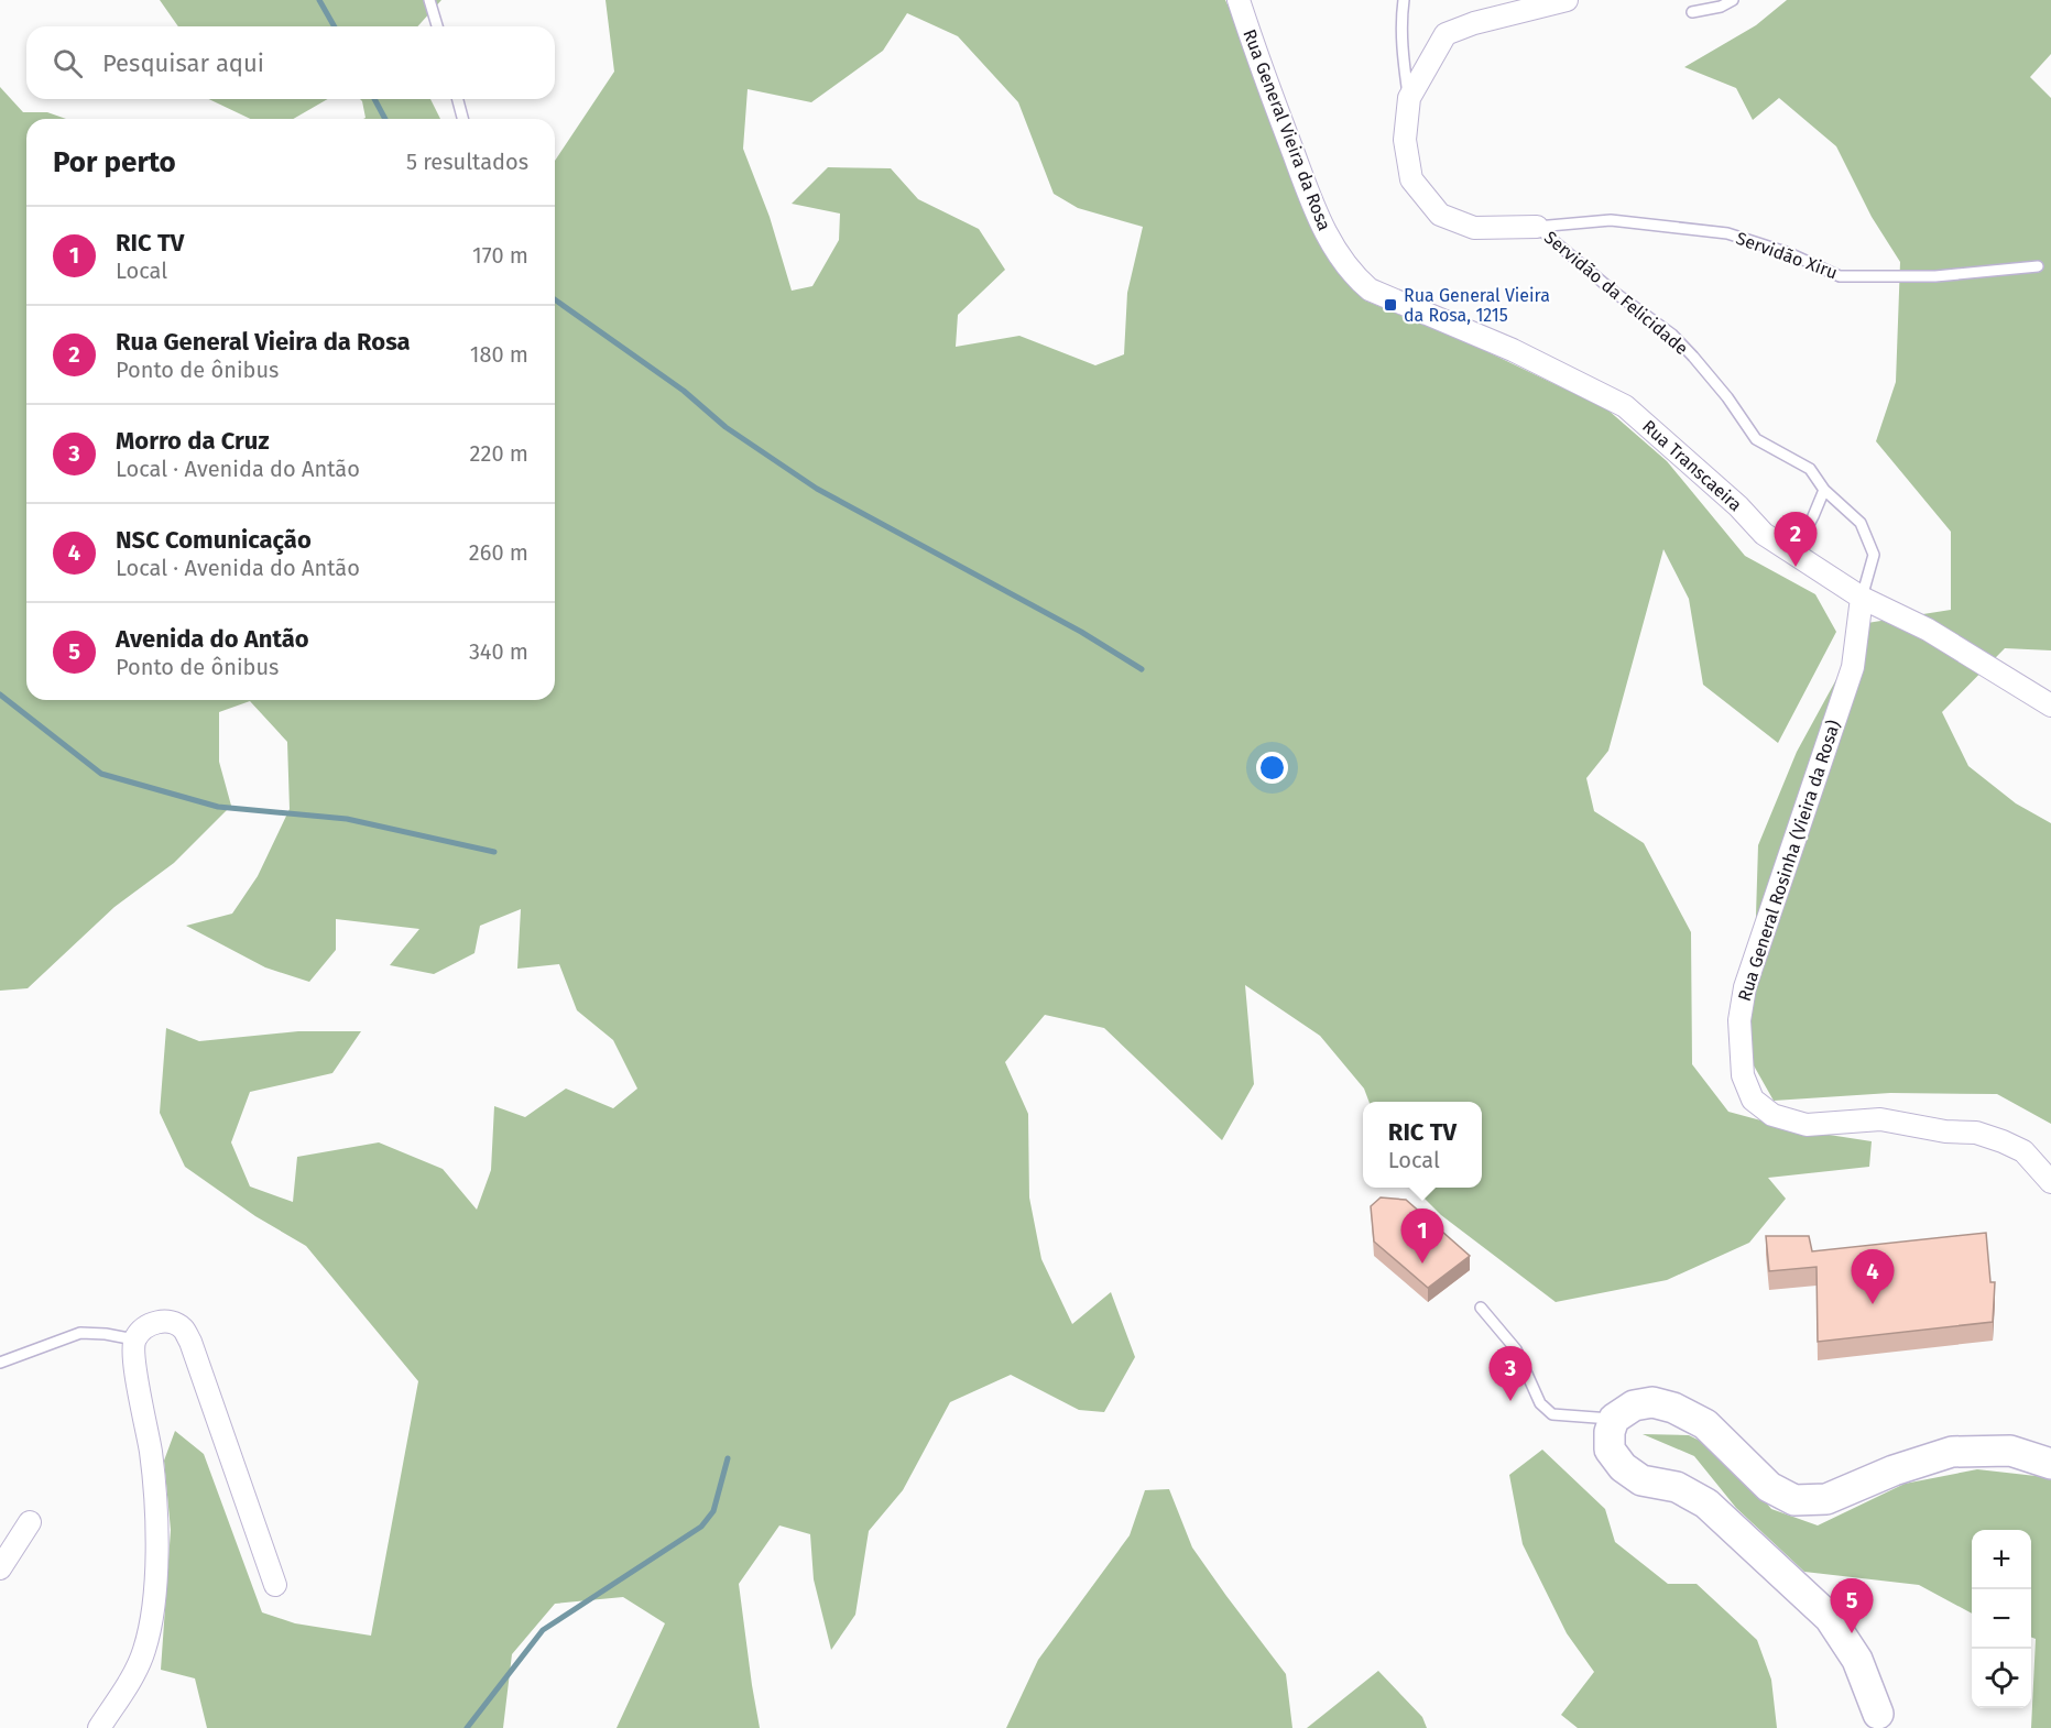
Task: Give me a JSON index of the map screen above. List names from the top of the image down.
{
  "streets": {
    "street": [
      "Rua General Vieira da Rosa",
      "Servidão da Felicidade",
      "Rua Transcaeira",
      "Rua General Rosinha (Vieira da Rosa)"
    ],
    "lane": ["Servidão Xiru"]
  },
  "crossings": [
    ["Rua General Vieira da Rosa", "Rua Transcaeira"],
    ["Servidão Xiru", "Servidão da Felicidade"],
    ["Servidão da Felicidade", "Rua Transcaeira"],
    ["Servidão da Felicidade", "Rua General Rosinha (Vieira da Rosa)"],
    ["Rua Transcaeira", "Rua General Rosinha (Vieira da Rosa)"]
  ],
  "places": {
    "transit": ["Rua General Vieira da Rosa, 1215"]
  },
  "page": {
    "search": "Pesquisar aqui",
    "heading": ["Por perto", "5 resultados"],
    "list": [
      {
        "mark": "1",
        "name": "RIC TV",
        "note": "Local",
        "value": "170 m"
      },
      {
        "mark": "2",
        "name": "Rua General Vieira da Rosa",
        "note": "Ponto de ônibus",
        "value": "180 m"
      },
      {
        "mark": "3",
        "name": "Morro da Cruz",
        "note": "Local · Avenida do Antão",
        "value": "220 m"
      },
      {
        "mark": "4",
        "name": "NSC Comunicação",
        "note": "Local · Avenida do Antão",
        "value": "260 m"
      },
      {
        "mark": "5",
        "name": "Avenida do Antão",
        "note": "Ponto de ônibus",
        "value": "340 m"
      }
    ],
    "pins": [
      "2",
      "1",
      "4",
      "3",
      "5"
    ],
    "popup": ["RIC TV", "Local"],
    "map_buttons": ["+", "−"]
  }
}
